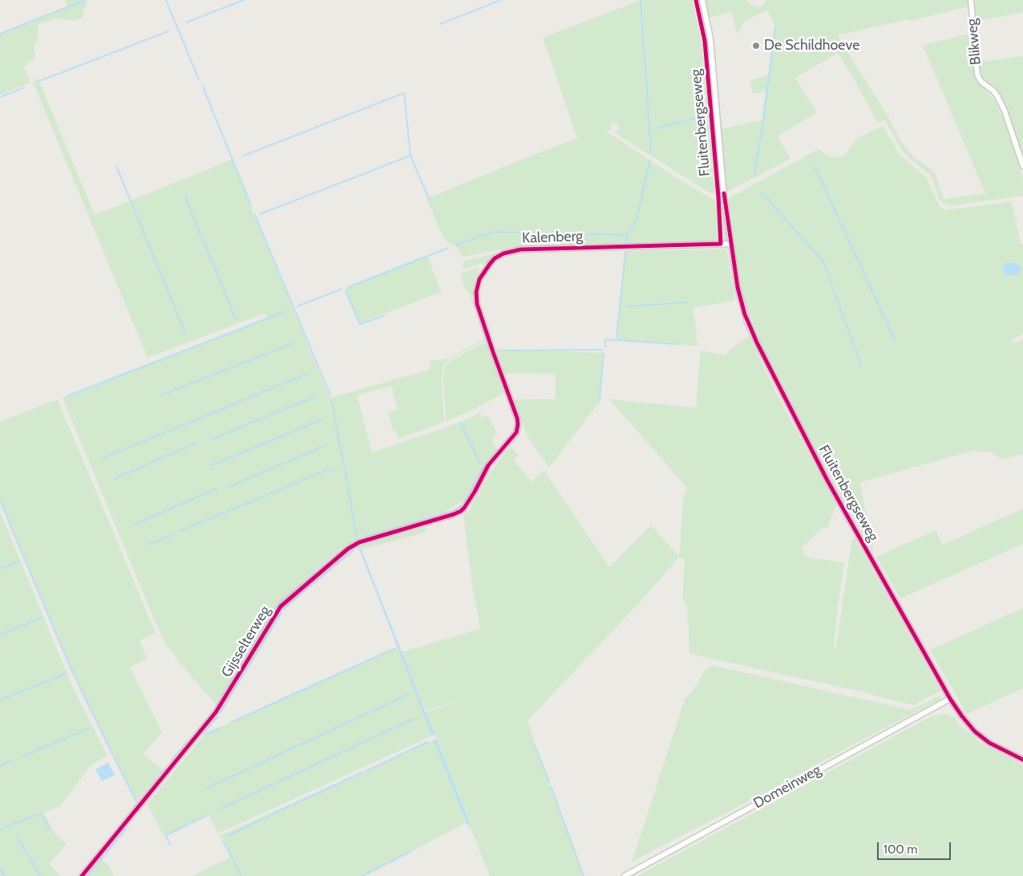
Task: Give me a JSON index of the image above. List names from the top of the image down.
{
  "streets": {
    "street": [
      "Blikweg",
      "Fluitenbergseweg",
      "Kalenberg",
      "Gijsselterweg",
      "Domeinweg"
    ]
  },
  "crossings": [
    ["Fluitenbergseweg", "Kalenberg"],
    ["Fluitenbergseweg", "Domeinweg"],
    ["Kalenberg", "Gijsselterweg"]
  ],
  "places": ["De Schildhoeve"],
  "scale_bar": "100 m"
}
